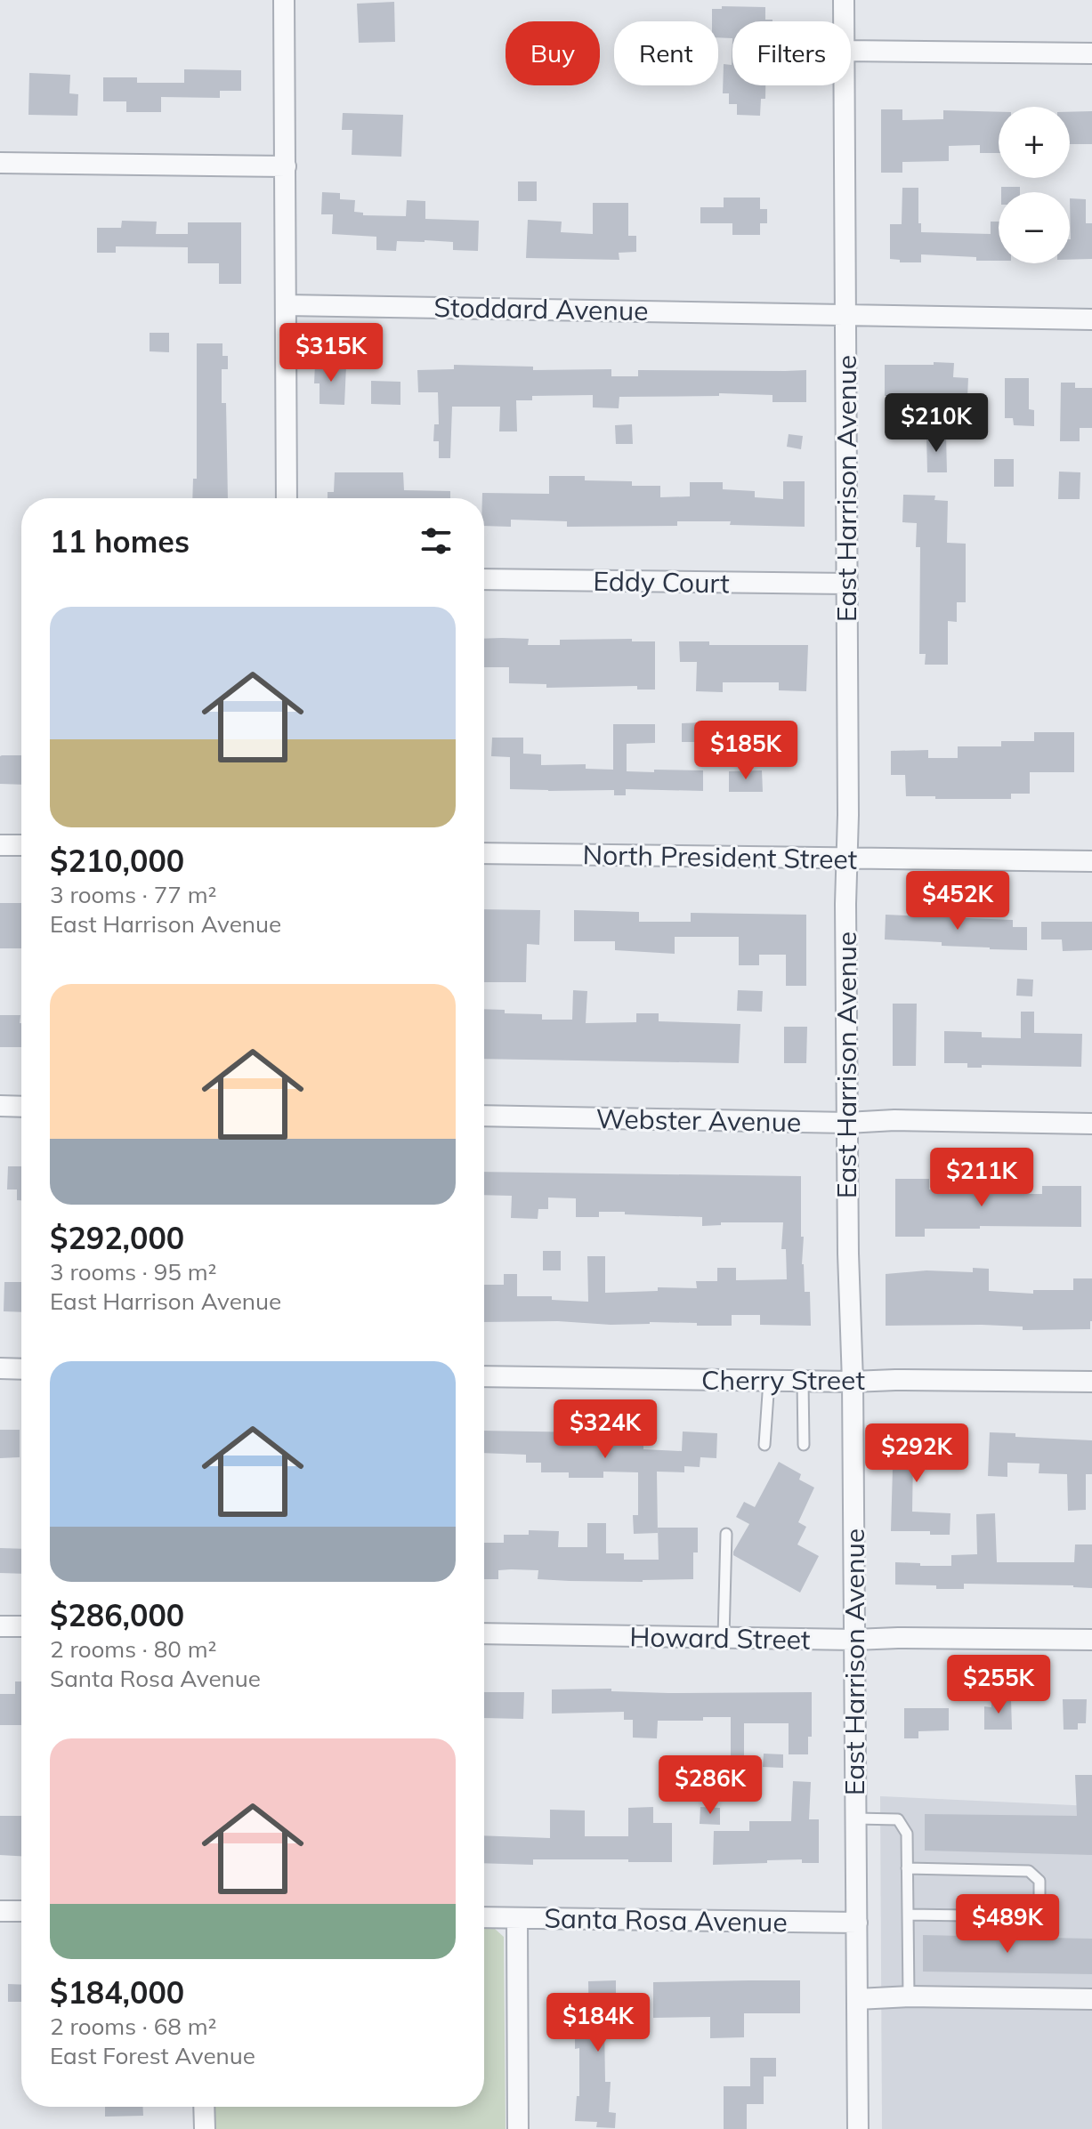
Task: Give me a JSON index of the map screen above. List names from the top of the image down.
{
  "streets": {
    "street": [
      "Stoddard Avenue",
      "East Harrison Avenue",
      "Eddy Court",
      "North President Street",
      "Webster Avenue",
      "Cherry Street",
      "Howard Street",
      "Santa Rosa Avenue"
    ]
  },
  "crossings": [
    ["Stoddard Avenue", "East Harrison Avenue"],
    ["East Harrison Avenue", "Eddy Court"],
    ["East Harrison Avenue", "North President Street"],
    ["East Harrison Avenue", "Webster Avenue"],
    ["East Harrison Avenue", "Cherry Street"],
    ["East Harrison Avenue", "Howard Street"],
    ["East Harrison Avenue", "Santa Rosa Avenue"]
  ],
  "page": {
    "chip": ["Buy", "Rent", "Filters"],
    "map_buttons": ["+", "−"],
    "price": [
      "$315K",
      "$210K",
      "$185K",
      "$452K",
      "$211K",
      "$324K",
      "$292K",
      "$255K",
      "$286K",
      "$489K",
      "$184K"
    ],
    "heading": "11 homes",
    "list": [
      {
        "name": "$210,000",
        "note": "3 rooms · 77 m² · East Harrison Avenue"
      },
      {
        "name": "$292,000",
        "note": "3 rooms · 95 m² · East Harrison Avenue"
      },
      {
        "name": "$286,000",
        "note": "2 rooms · 80 m² · Santa Rosa Avenue"
      },
      {
        "name": "$184,000",
        "note": "2 rooms · 68 m² · East Forest Avenue"
      }
    ]
  }
}
